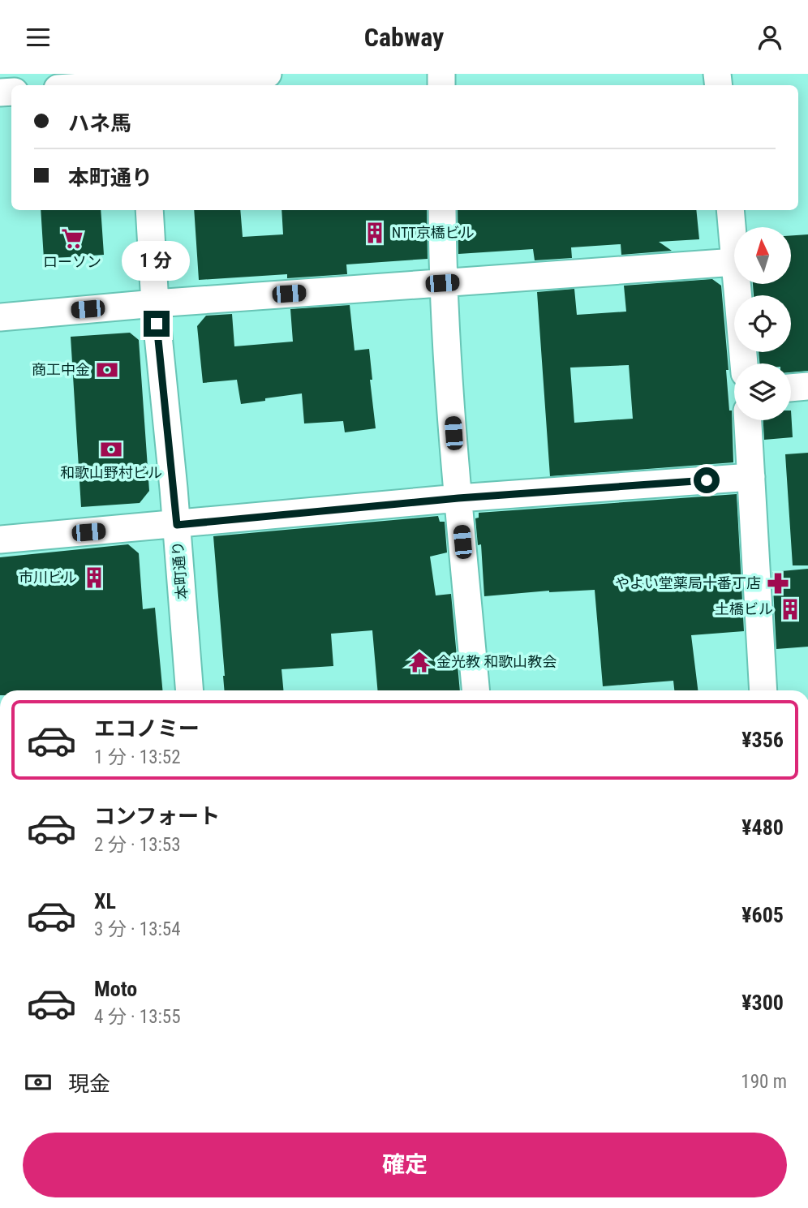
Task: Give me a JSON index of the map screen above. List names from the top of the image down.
{
  "streets": {
    "street": ["本町通り"]
  },
  "places": {
    "building": ["NTT京橋ビル", "市川ビル", "土橋ビル"],
    "supermarket": ["ローソン"],
    "bank": ["商工中金", "和歌山野村ビル"],
    "pharmacy": ["やよい堂薬局十番丁店"],
    "temple": ["金光教 和歌山教会"]
  },
  "north": "top",
  "page": {
    "header": "Cabway",
    "banner": ["ハネ馬", "本町通り"],
    "bubble": "1 分",
    "list": [
      {
        "name": "エコノミー",
        "note": "1 分 · 13:52",
        "value": "¥356"
      },
      {
        "name": "コンフォート",
        "note": "2 分 · 13:53",
        "value": "¥480"
      },
      {
        "name": "XL",
        "note": "3 分 · 13:54",
        "value": "¥605"
      },
      {
        "name": "Moto",
        "note": "4 分 · 13:55",
        "value": "¥300"
      }
    ],
    "pay": ["現金", "190 m"],
    "buttons": "確定"
  }
}
